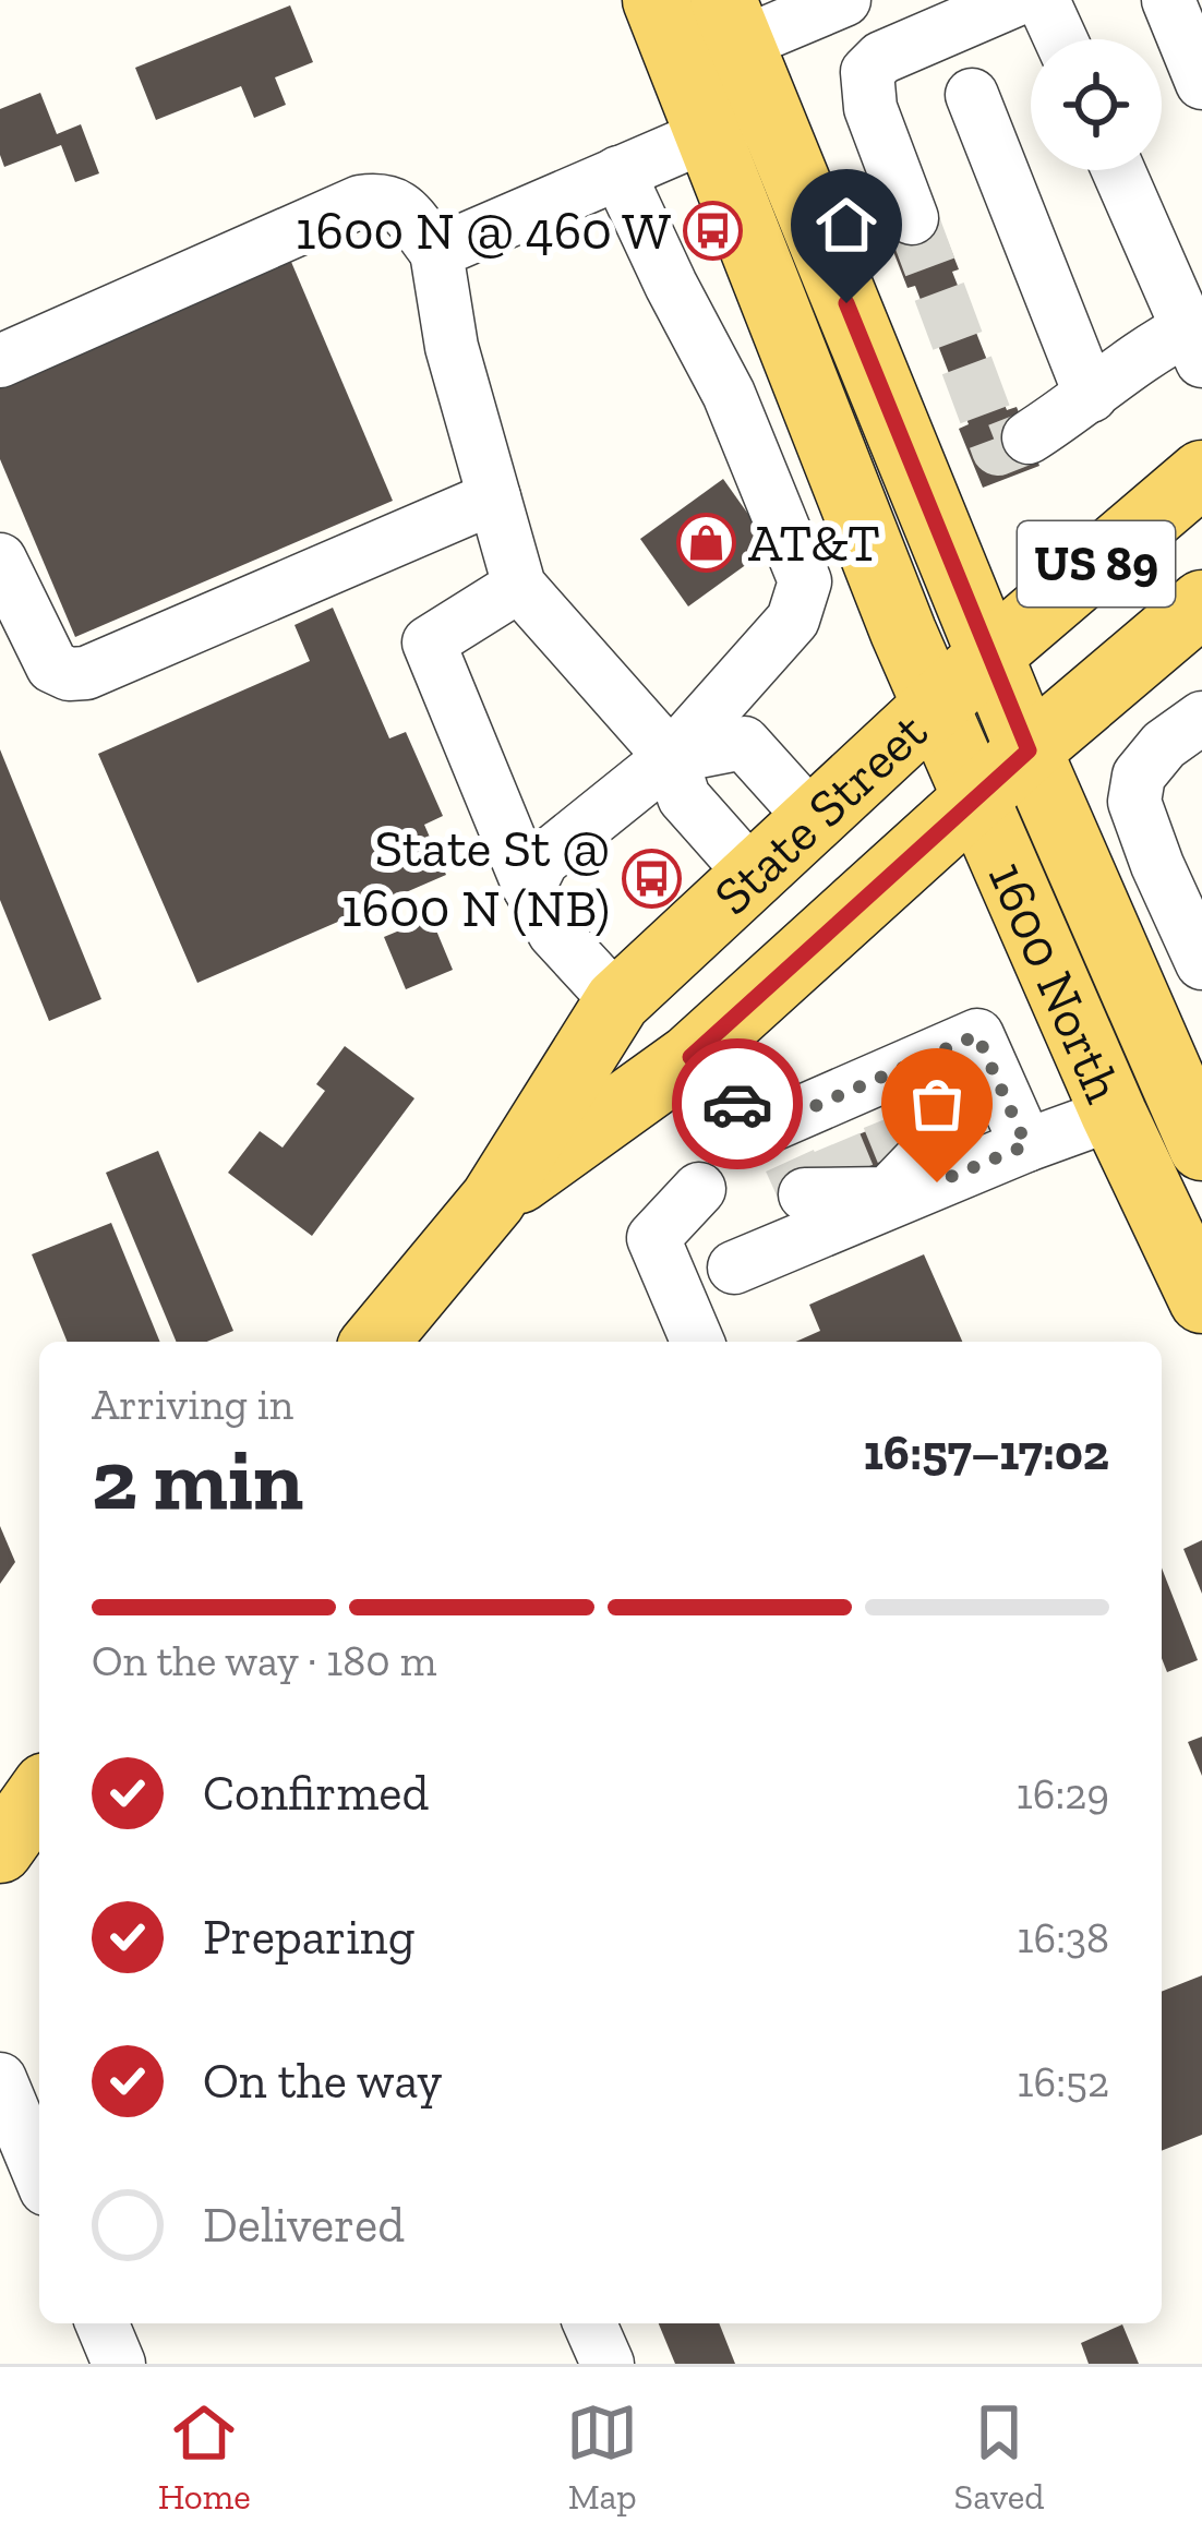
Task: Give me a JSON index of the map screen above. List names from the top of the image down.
{
  "streets": {
    "main road": ["US 89", "State Street", "1600 North"]
  },
  "crossings": [
    ["State Street", "1600 North"]
  ],
  "places": {
    "bus stop": ["1600 N @ 460 W", "State St @ 1600 N (NB)"],
    "shop": ["AT&T"]
  },
  "page": {
    "heading": ["2 min", "Arriving in", "16:57–17:02"],
    "bar": "On the way · 180 m",
    "list": [
      ["Confirmed", "16:29"],
      ["Preparing", "16:38"],
      ["On the way", "16:52"],
      "Delivered"
    ],
    "tabs": ["Home", "Map", "Saved"]
  }
}
